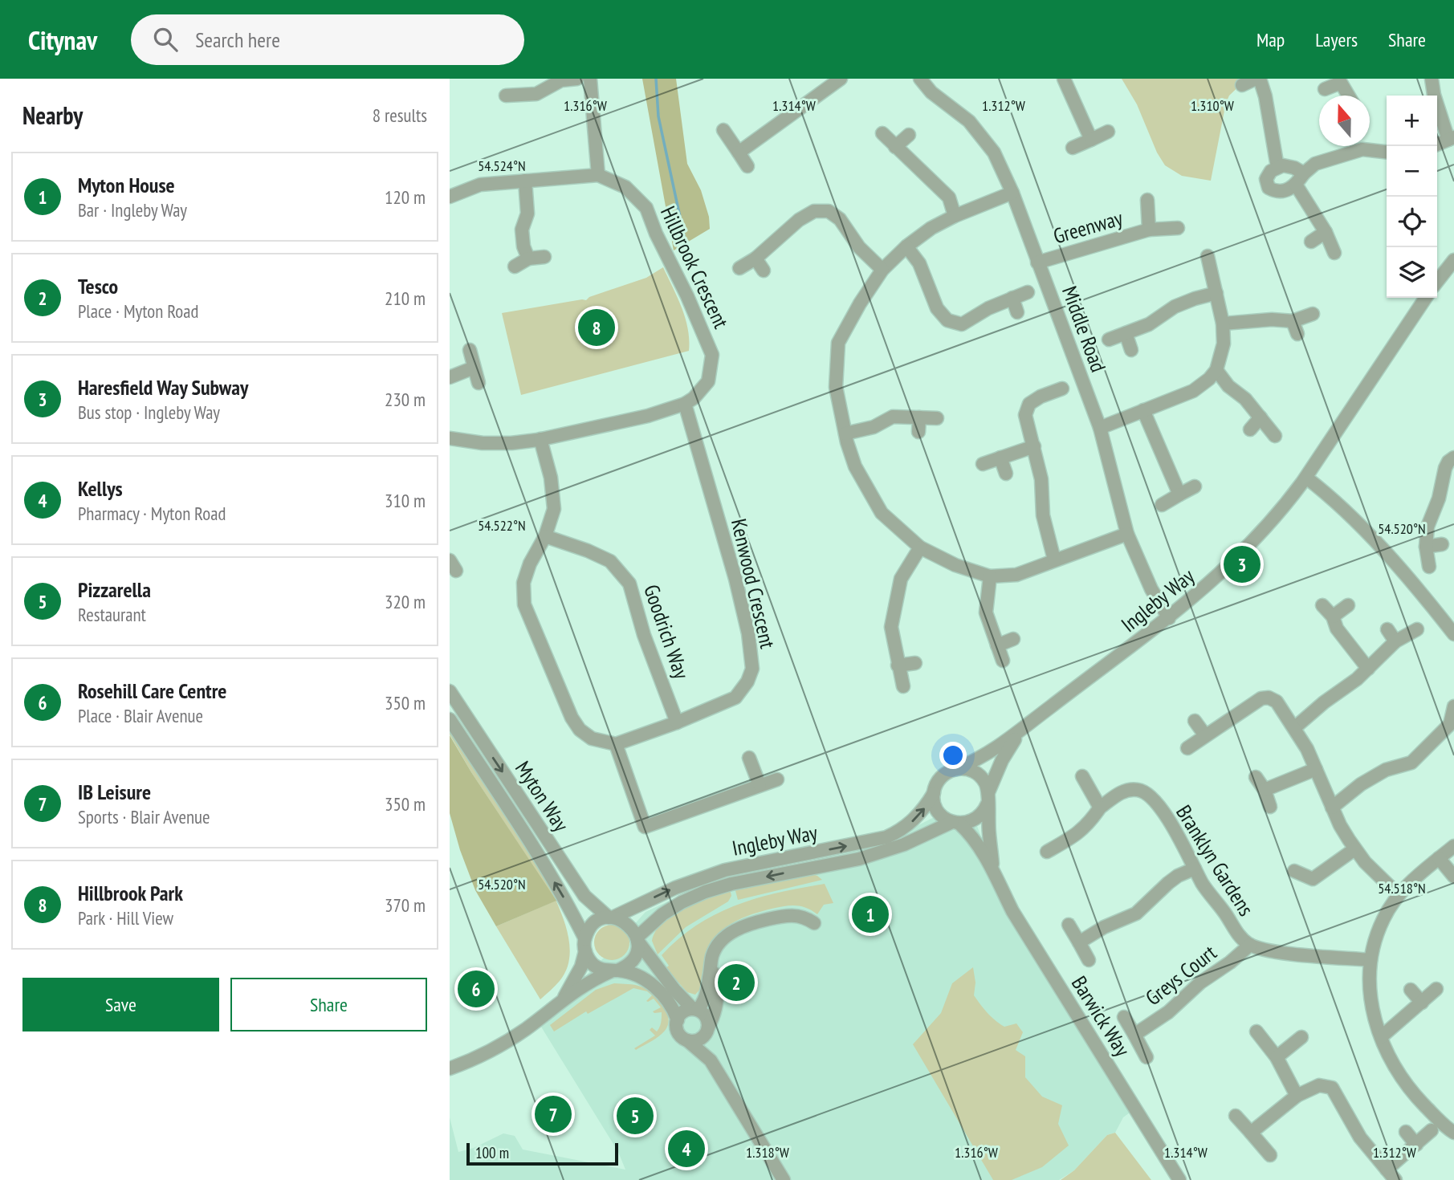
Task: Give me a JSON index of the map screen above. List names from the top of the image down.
{
  "streets": {
    "street": [
      "Greenway",
      "Hillbrook Crescent",
      "Middle Road",
      "Kenwood Crescent",
      "Ingleby Way",
      "Goodrich Way",
      "Myton Way",
      "Branklyn Gardens",
      "Greys Court",
      "Barwick Way"
    ]
  },
  "crossings": [
    ["Greenway", "Middle Road"],
    ["Hillbrook Crescent", "Kenwood Crescent"],
    ["Middle Road", "Ingleby Way"],
    ["Kenwood Crescent", "Goodrich Way"],
    ["Ingleby Way", "Myton Way"],
    ["Ingleby Way", "Barwick Way"],
    ["Branklyn Gardens", "Greys Court"]
  ],
  "scale_bar": "100 m",
  "north": "top",
  "page": {
    "header": "Citynav",
    "search": "Search here",
    "nav": ["Map", "Layers", "Share"],
    "heading": ["Nearby", "8 results"],
    "map_buttons": ["+", "−"],
    "list": [
      {
        "mark": "1",
        "name": "Myton House",
        "note": "Bar · Ingleby Way",
        "value": "120 m"
      },
      {
        "mark": "2",
        "name": "Tesco",
        "note": "Place · Myton Road",
        "value": "210 m"
      },
      {
        "mark": "3",
        "name": "Haresfield Way Subway",
        "note": "Bus stop · Ingleby Way",
        "value": "230 m"
      },
      {
        "mark": "4",
        "name": "Kellys",
        "note": "Pharmacy · Myton Road",
        "value": "310 m"
      },
      {
        "mark": "5",
        "name": "Pizzarella",
        "note": "Restaurant",
        "value": "320 m"
      },
      {
        "mark": "6",
        "name": "Rosehill Care Centre",
        "note": "Place · Blair Avenue",
        "value": "350 m"
      },
      {
        "mark": "7",
        "name": "IB Leisure",
        "note": "Sports · Blair Avenue",
        "value": "350 m"
      },
      {
        "mark": "8",
        "name": "Hillbrook Park",
        "note": "Park · Hill View",
        "value": "370 m"
      }
    ],
    "pins": [
      "8",
      "3",
      "1",
      "2",
      "6",
      "7",
      "5",
      "4"
    ],
    "buttons": ["Save", "Share"],
    "scale": "100 m"
  },
  "coordinates": [
    "1.310°W",
    "1.316°W",
    "1.314°W",
    "1.312°W",
    "54.524°N",
    "54.522°N",
    "54.520°N",
    "54.518°N",
    "1.318°W"
  ]
}
